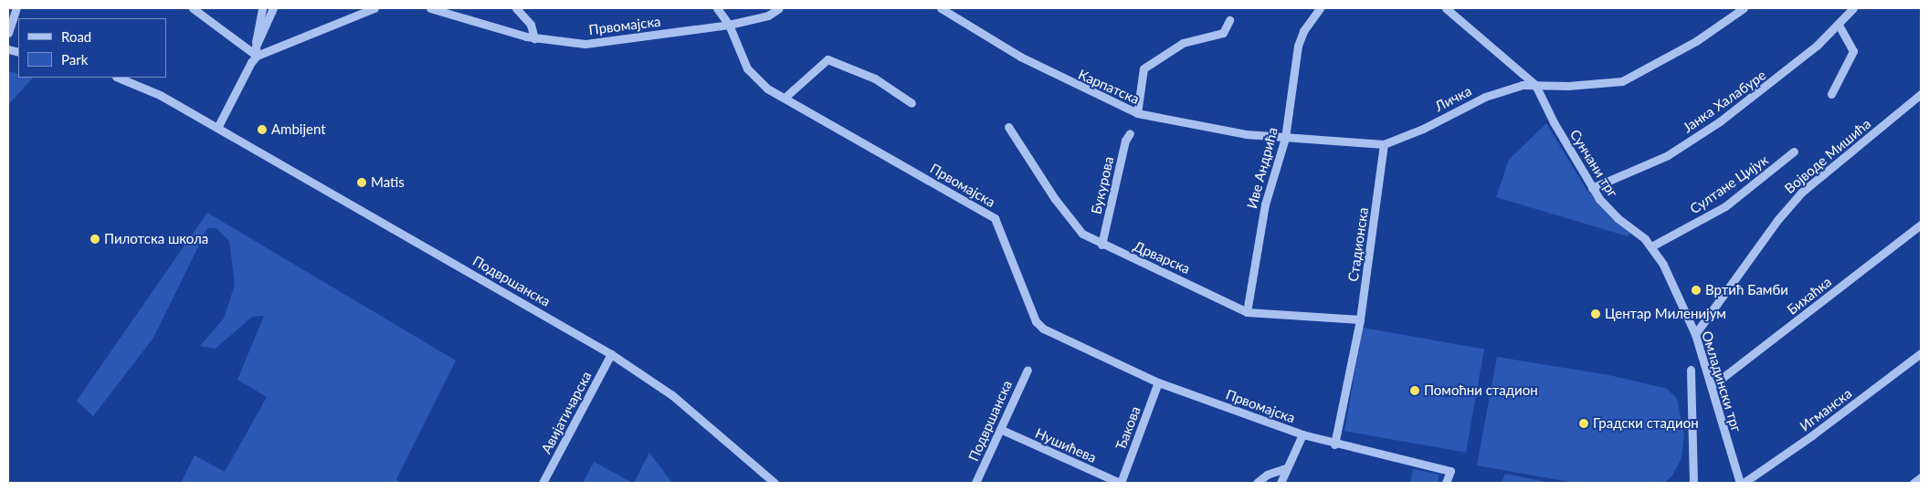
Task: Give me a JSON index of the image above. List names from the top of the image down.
{
  "streets": {
    "street": [
      "Првомајска",
      "Карпатска",
      "Личка",
      "Јанка Халабуре",
      "Војводе Мишића",
      "Сунчани трг",
      "Иве Андрића",
      "Султане Цијук",
      "Букурова",
      "Стадионска",
      "Дрварска",
      "Подвршанска",
      "Бихаћка",
      "Омладински трг",
      "Игманска",
      "Авијатичарска",
      "Ђакова",
      "Нушићева"
    ]
  },
  "crossings": [
    ["Првомајска", "Стадионска"],
    ["Првомајска", "Ђакова"],
    ["Карпатска", "Иве Андрића"],
    ["Личка", "Сунчани трг"],
    ["Личка", "Стадионска"],
    ["Јанка Халабуре", "Сунчани трг"],
    ["Војводе Мишића", "Омладински трг"],
    ["Сунчани трг", "Султане Цијук"],
    ["Сунчани трг", "Омладински трг"],
    ["Иве Андрића", "Дрварска"],
    ["Султане Цијук", "Омладински трг"],
    ["Букурова", "Дрварска"],
    ["Стадионска", "Дрварска"],
    ["Подвршанска", "Авијатичарска"],
    ["Подвршанска", "Нушићева"],
    ["Бихаћка", "Омладински трг"],
    ["Ђакова", "Нушићева"]
  ],
  "places": [
    "Ambijent",
    "Matis",
    "Пилотска школа",
    "Вртић Бамби",
    "Центар Миленијум",
    "Помоћни стадион",
    "Градски стадион"
  ],
  "legend": ["Road", "Park"]
}
